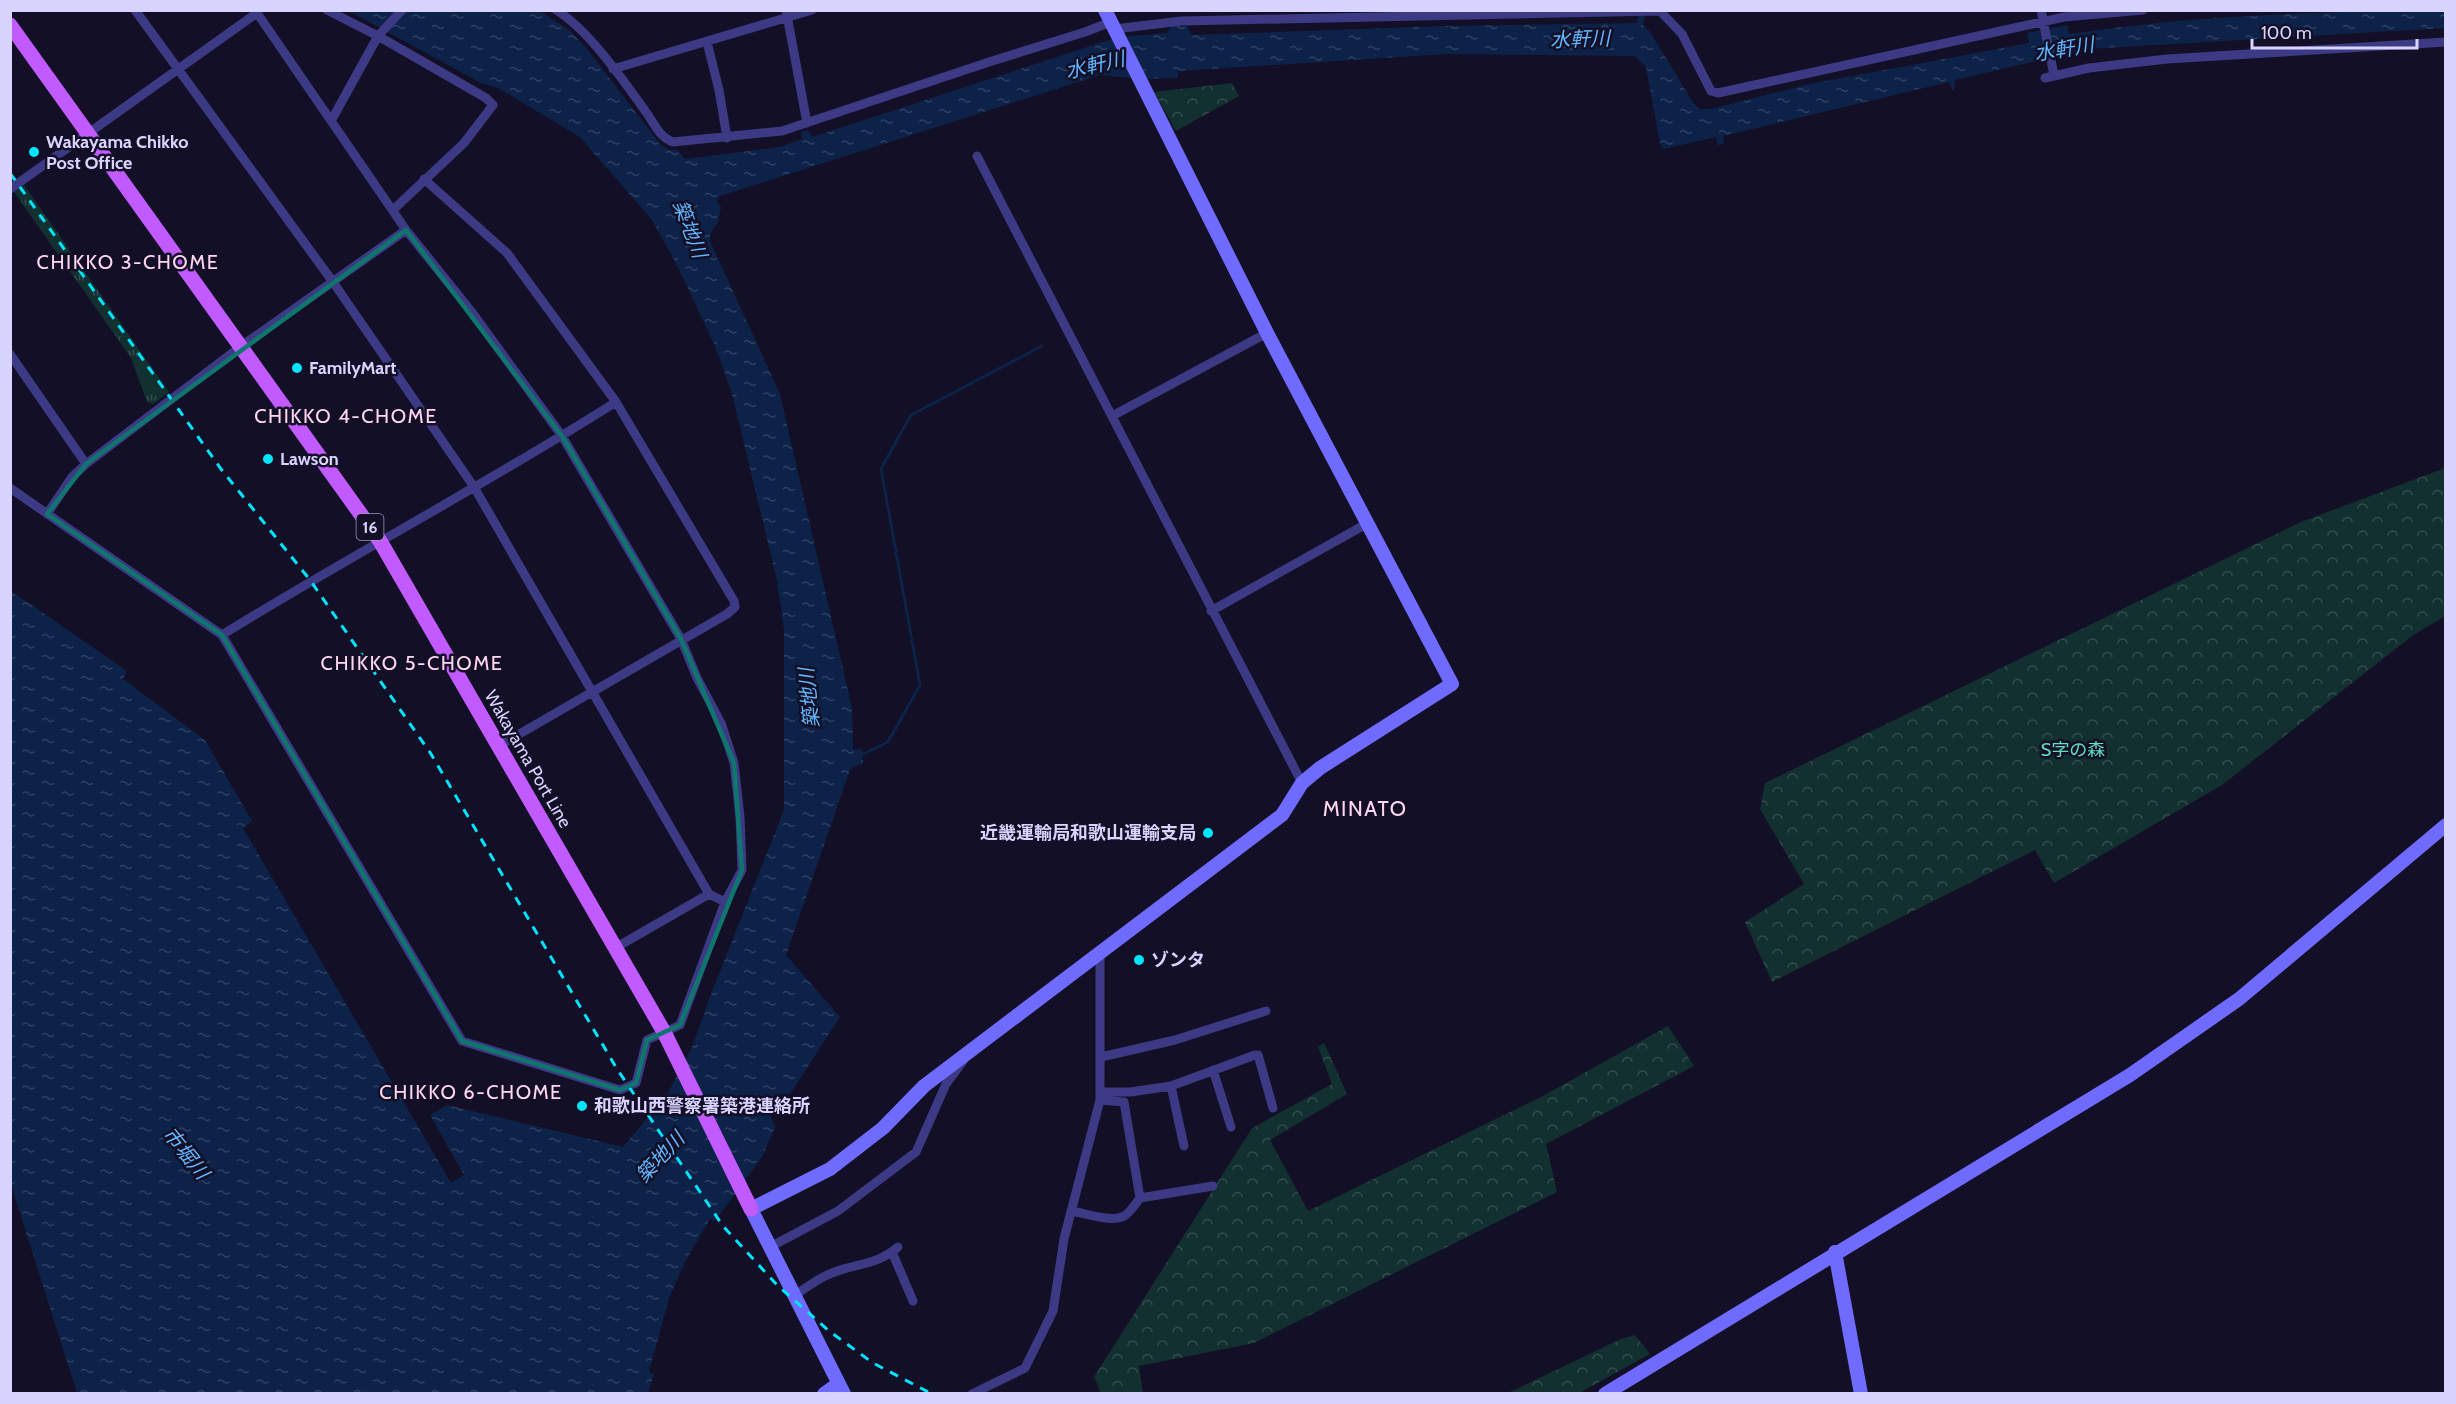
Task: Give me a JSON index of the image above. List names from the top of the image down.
{
  "streets": {
    "main road": ["16", "Wakayama Port Line"]
  },
  "districts": [
    "CHIKKO 3-CHOME",
    "CHIKKO 4-CHOME",
    "CHIKKO 5-CHOME",
    "MINATO",
    "CHIKKO 6-CHOME"
  ],
  "water": ["水軒川", "築地川", "市堀川"],
  "parks": ["S字の森"],
  "places": [
    "Wakayama Chikko Post Office",
    "FamilyMart",
    "Lawson",
    "近畿運輸局和歌山運輸支局",
    "ゾンタ",
    "和歌山西警察署築港連絡所"
  ],
  "scale_bar": "100 m"
}
